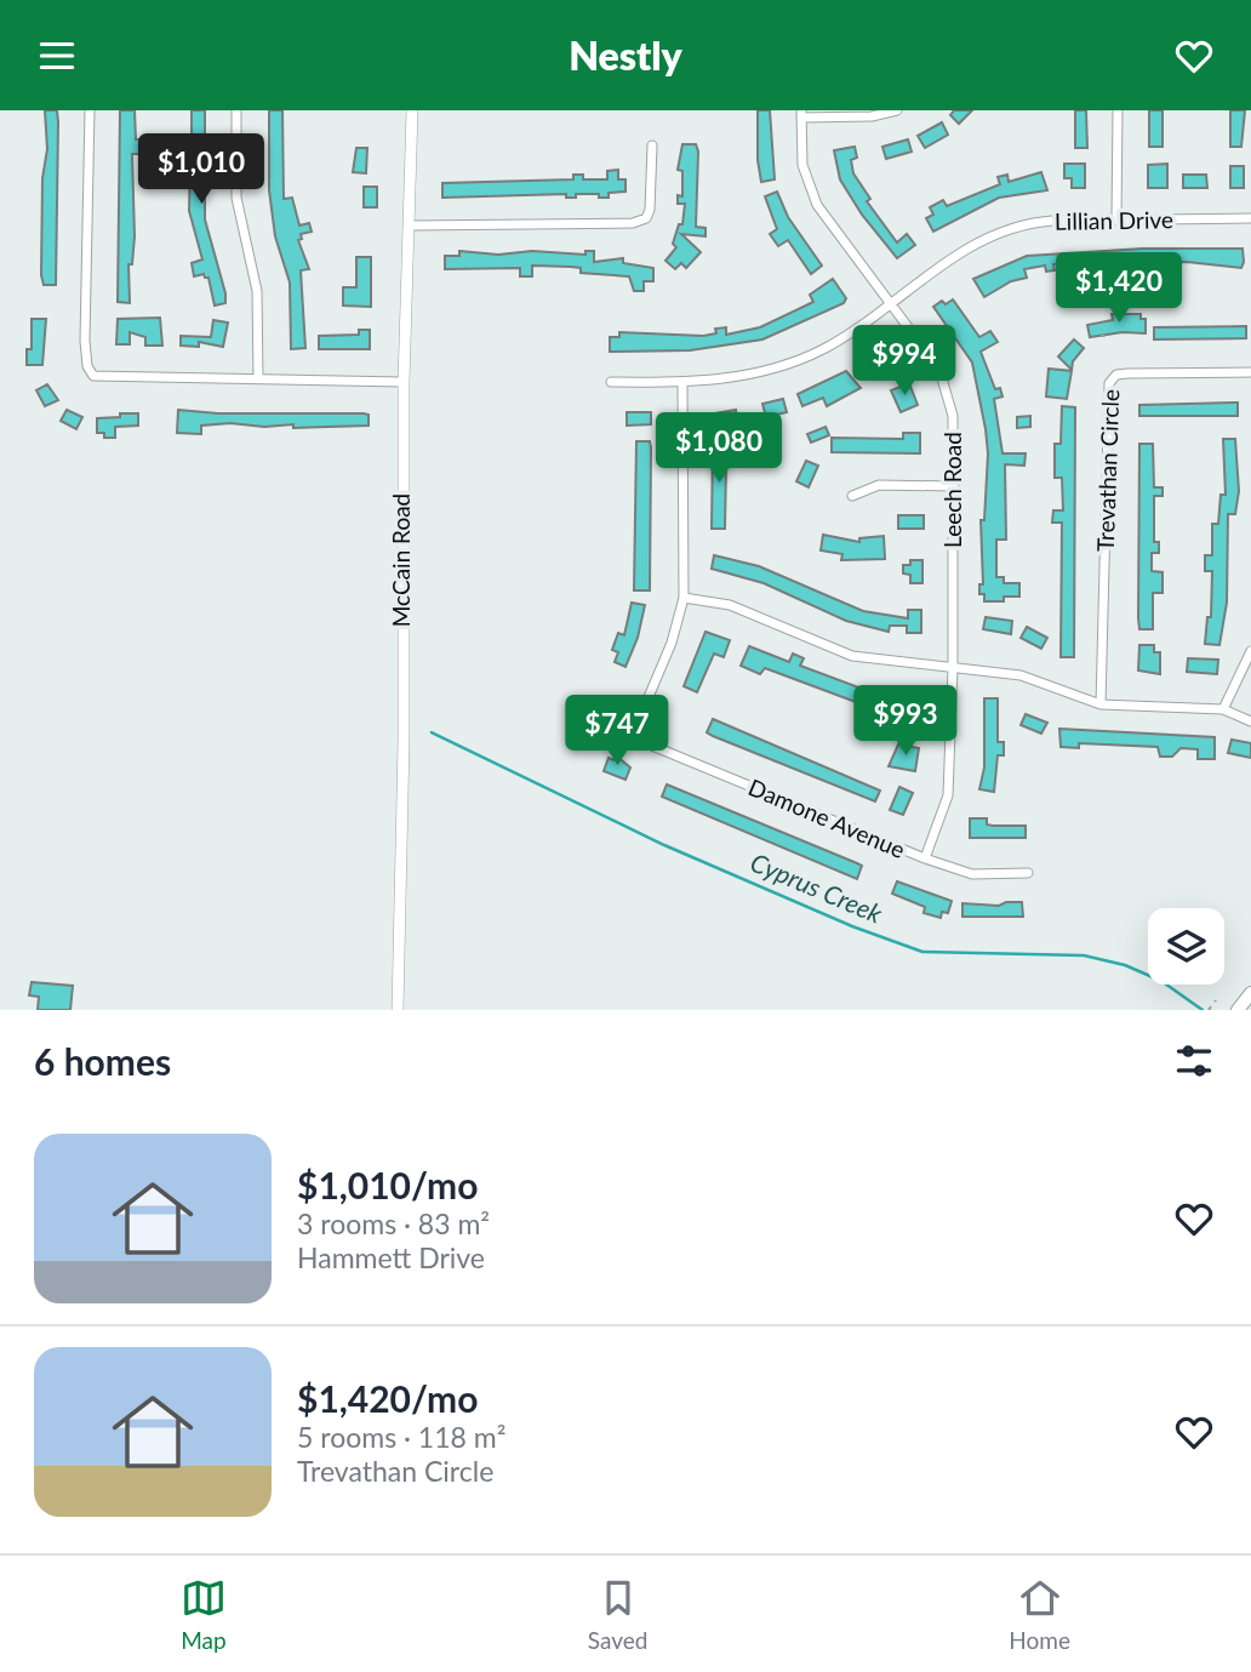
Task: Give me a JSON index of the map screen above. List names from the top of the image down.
{
  "streets": {
    "street": [
      "Lillian Drive",
      "Trevathan Circle",
      "Leech Road",
      "McCain Road",
      "Damone Avenue"
    ]
  },
  "crossings": [
    ["Lillian Drive", "Leech Road"],
    ["Leech Road", "Damone Avenue"]
  ],
  "water": ["Cyprus Creek"],
  "page": {
    "header": "Nestly",
    "price": [
      "$1,010",
      "$1,420",
      "$994",
      "$1,080",
      "$993",
      "$747"
    ],
    "heading": "6 homes",
    "list": [
      {
        "name": "$1,010/mo",
        "note": "3 rooms · 83 m² · Hammett Drive"
      },
      {
        "name": "$1,420/mo",
        "note": "5 rooms · 118 m² · Trevathan Circle"
      }
    ],
    "tabs": ["Map", "Saved", "Home"]
  }
}
